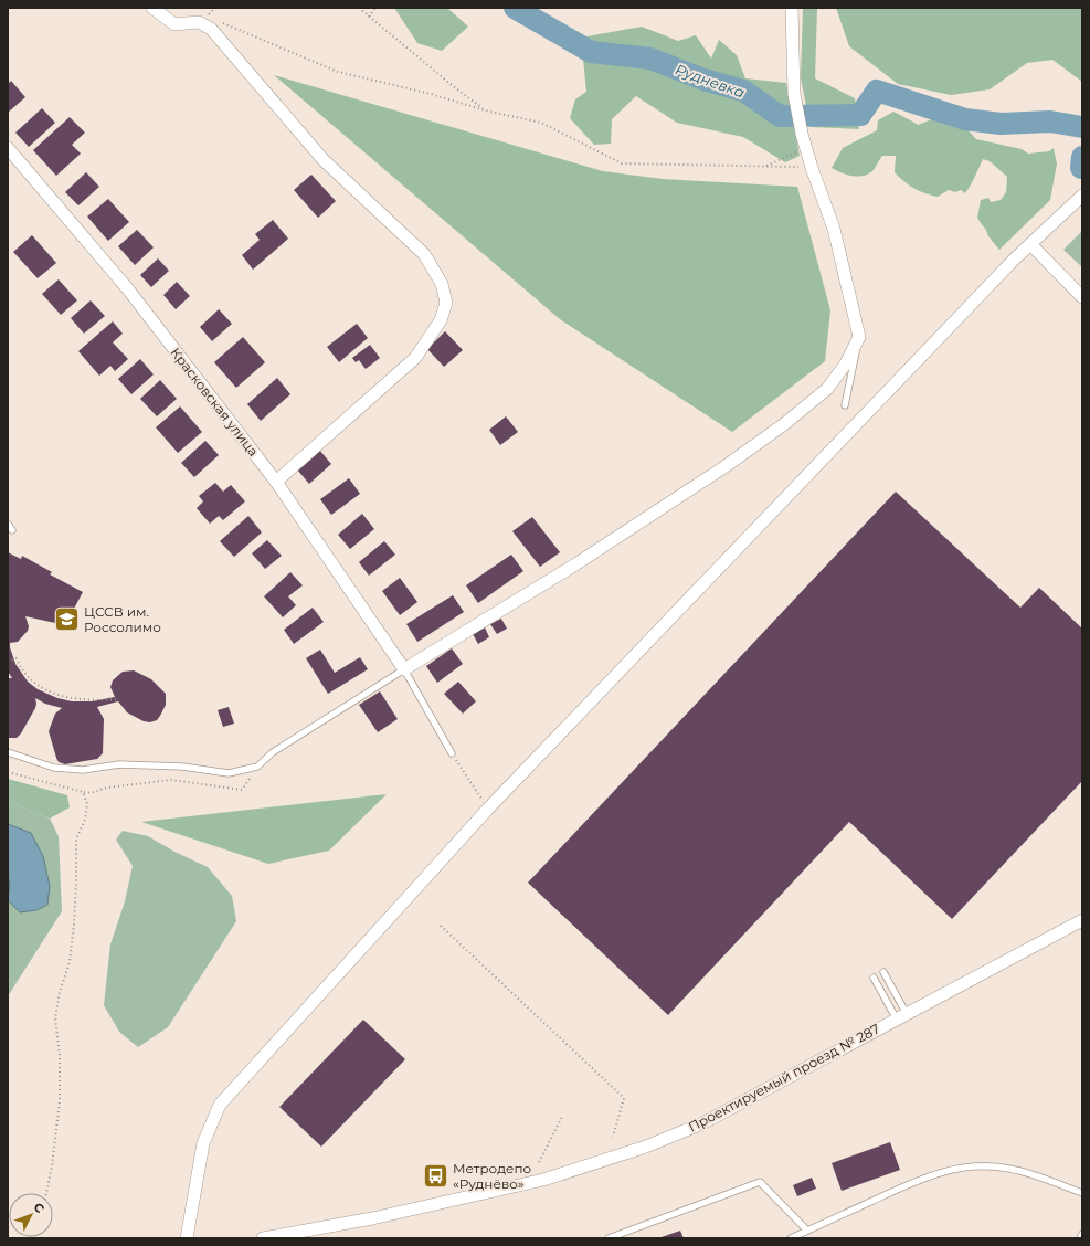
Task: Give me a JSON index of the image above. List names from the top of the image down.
{
  "streets": {
    "street": ["Красковская улица", "Проектируемый проезд № 287"]
  },
  "water": ["Рудневка"],
  "places": {
    "school or university": ["ЦССВ им. Россолимо"],
    "bus stop": ["Метродепо «Руднёво»"]
  },
  "north": "top right"
}
